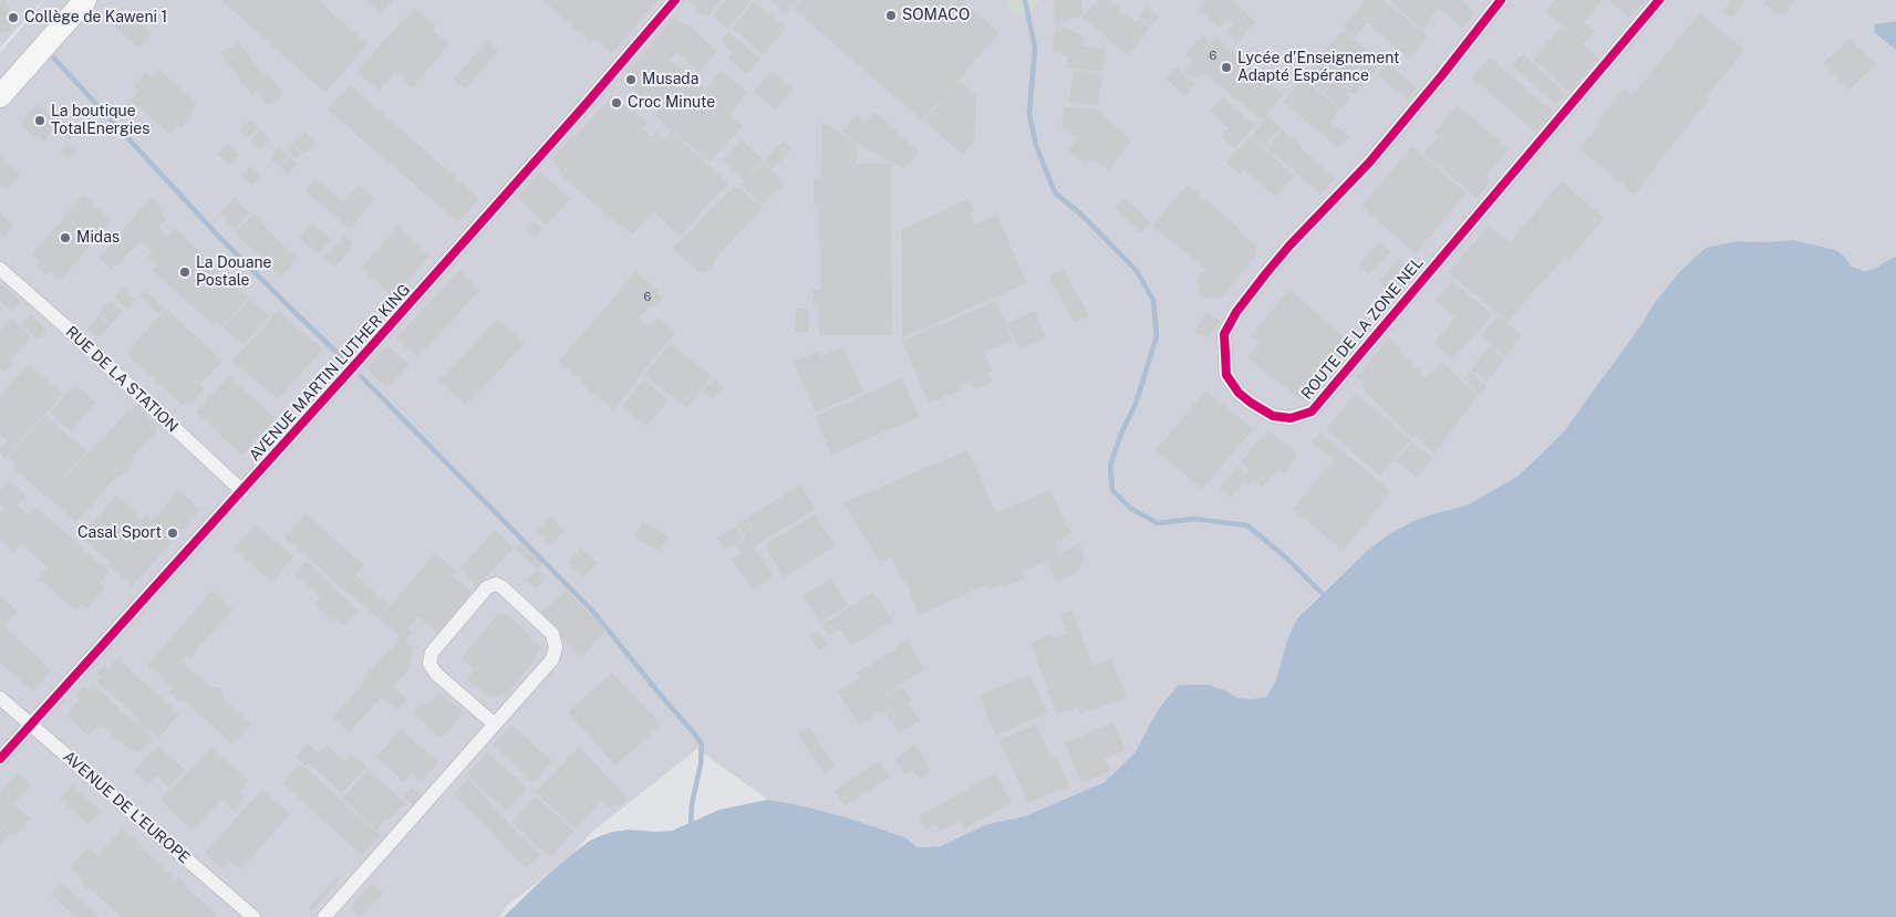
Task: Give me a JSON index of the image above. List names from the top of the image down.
{
  "streets": {
    "street": [
      "ROUTE DE LA ZONE NEL",
      "AVENUE MARTIN LUTHER KING",
      "RUE DE LA STATION",
      "AVENUE DE L’EUROPE"
    ]
  },
  "crossings": [
    ["AVENUE MARTIN LUTHER KING", "RUE DE LA STATION"],
    ["AVENUE MARTIN LUTHER KING", "AVENUE DE L’EUROPE"]
  ],
  "places": [
    "SOMACO",
    "Collège de Kaweni 1",
    "Lycée d'Enseignement Adapté Espérance",
    "Musada",
    "Croc Minute",
    "La boutique TotalEnergies",
    "Midas",
    "La Douane Postale",
    "Casal Sport"
  ],
  "house_numbers": ["6", "6"]
}
